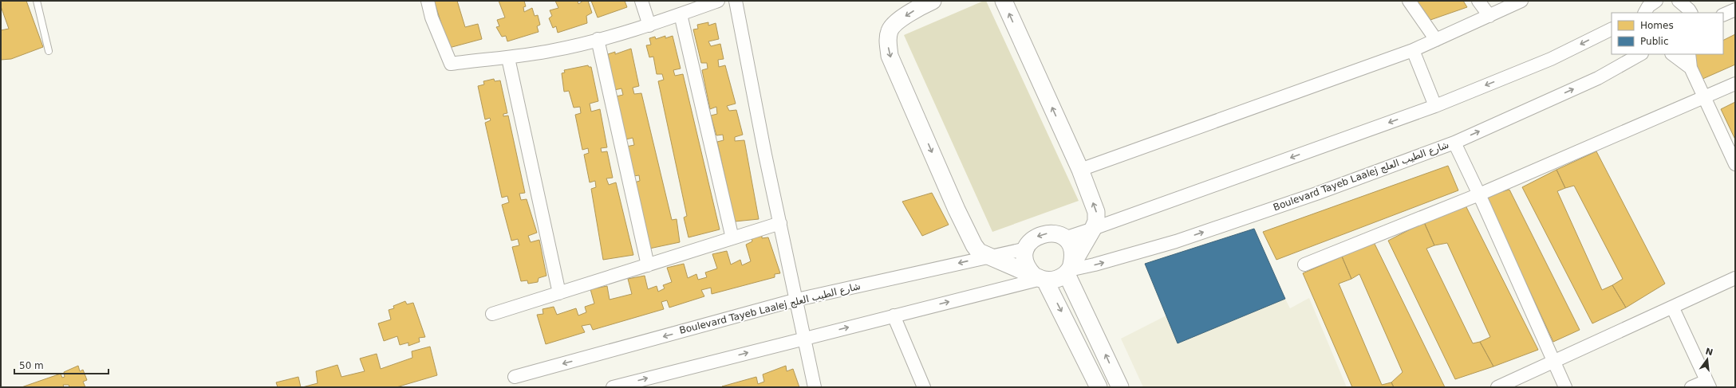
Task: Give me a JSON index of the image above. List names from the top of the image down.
{
  "streets": {
    "street": ["Boulevard Tayeb Laalej شارع الطيب العلج"]
  },
  "legend": ["Homes", "Public"],
  "scale_bar": "50 m",
  "north": "top"
}
